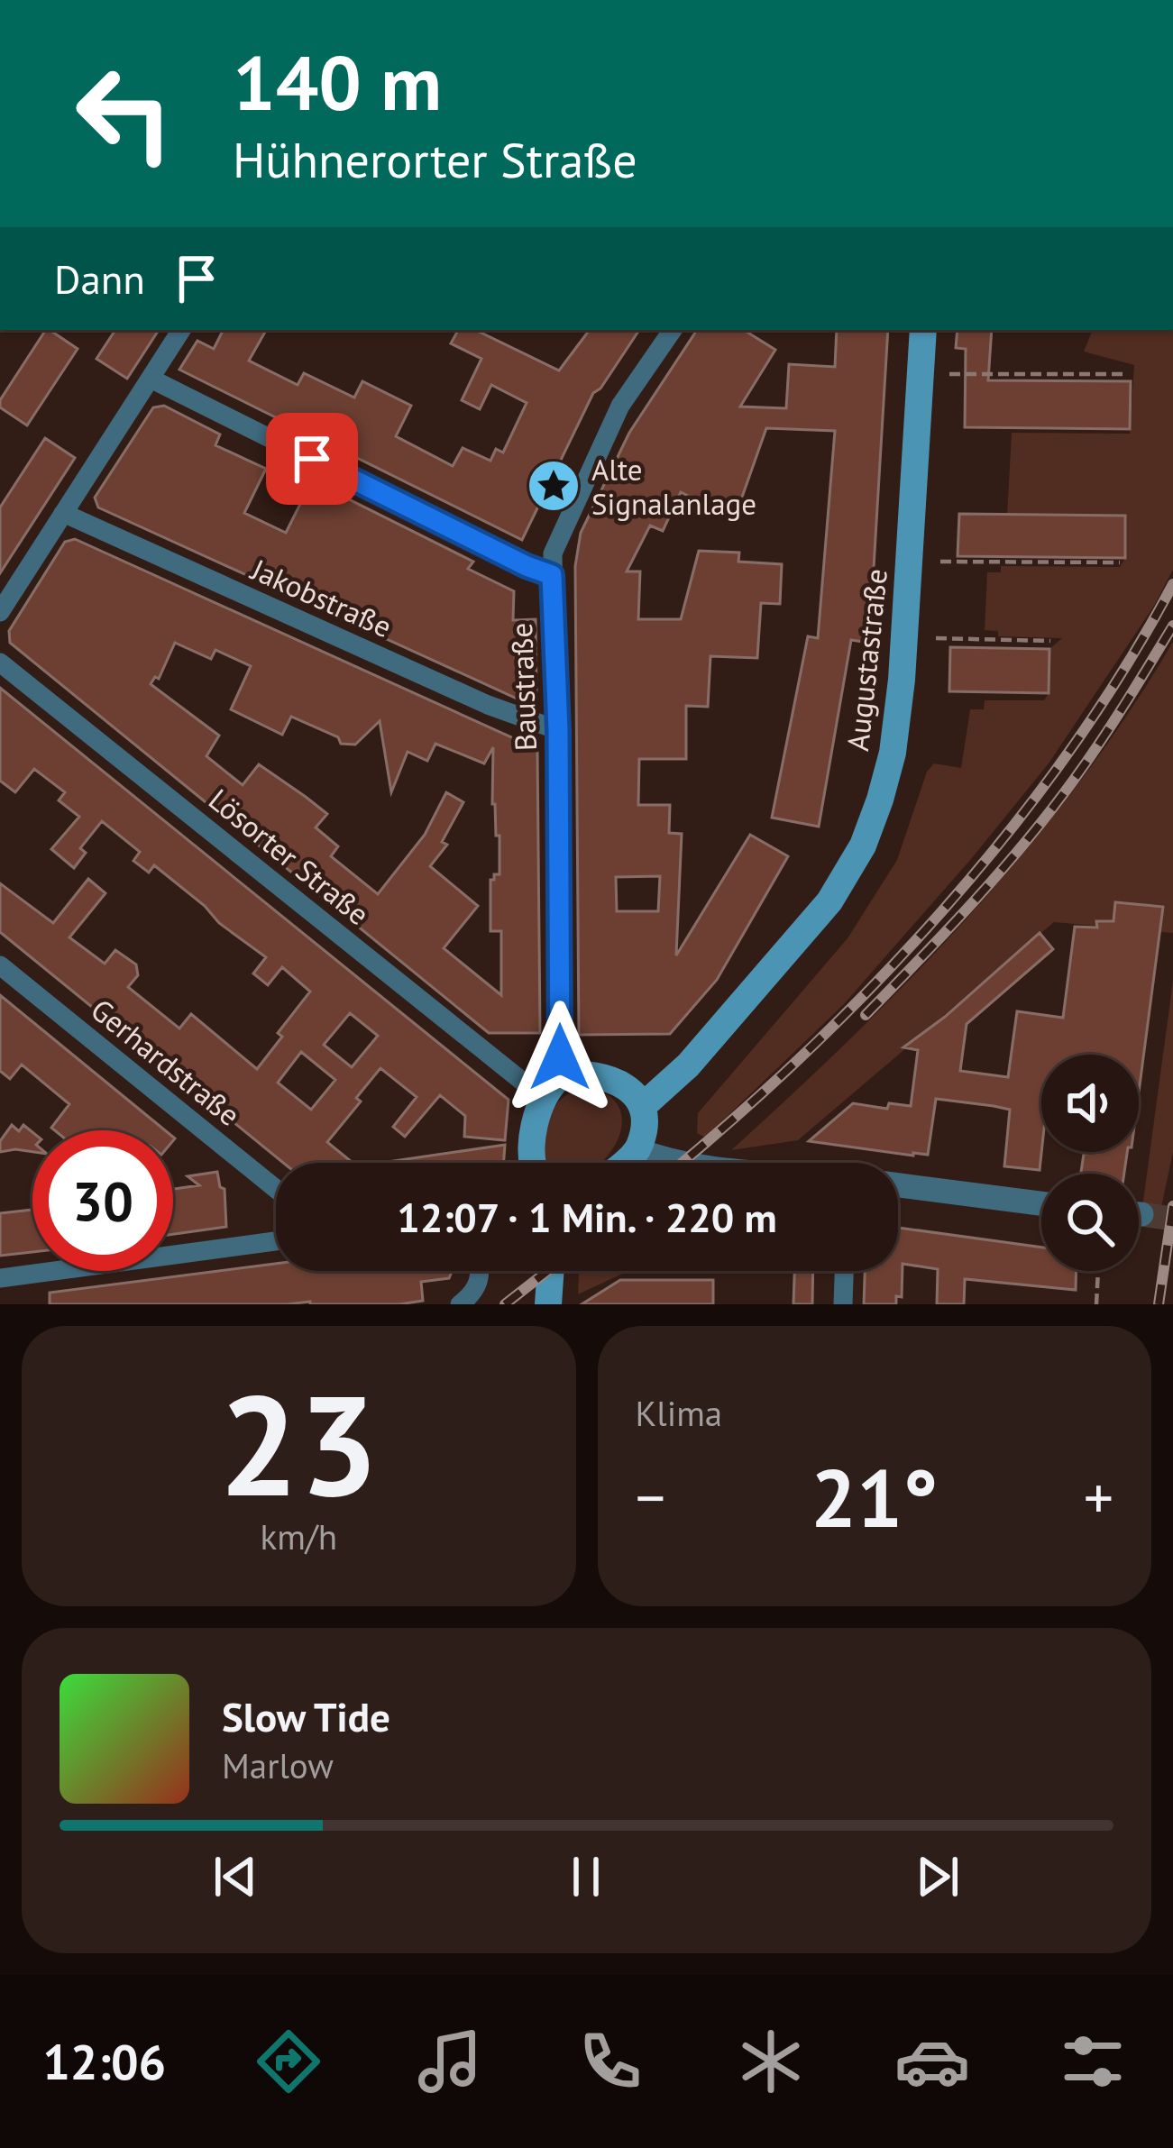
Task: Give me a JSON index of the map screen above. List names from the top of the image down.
{
  "streets": {
    "main road": ["Augustastraße"],
    "street": [
      "Jakobstraße",
      "Baustraße",
      "Lösorter Straße",
      "Gerhardstraße"
    ]
  },
  "crossings": [
    ["Jakobstraße", "Baustraße"]
  ],
  "places": {
    "place": ["Alte Signalanlage"]
  },
  "page": {
    "turn": ["140 m", "Hühnerorter Straße"],
    "then": "Dann",
    "limit": "30",
    "trip": "12:07 · 1 Min. · 220 m",
    "tile": [
      ["23", "km/h"],
      "Klima"
    ],
    "heat": ["−", "21°", "+"],
    "song": ["Slow Tide", "Marlow"],
    "tabs": "12:06"
  }
}
